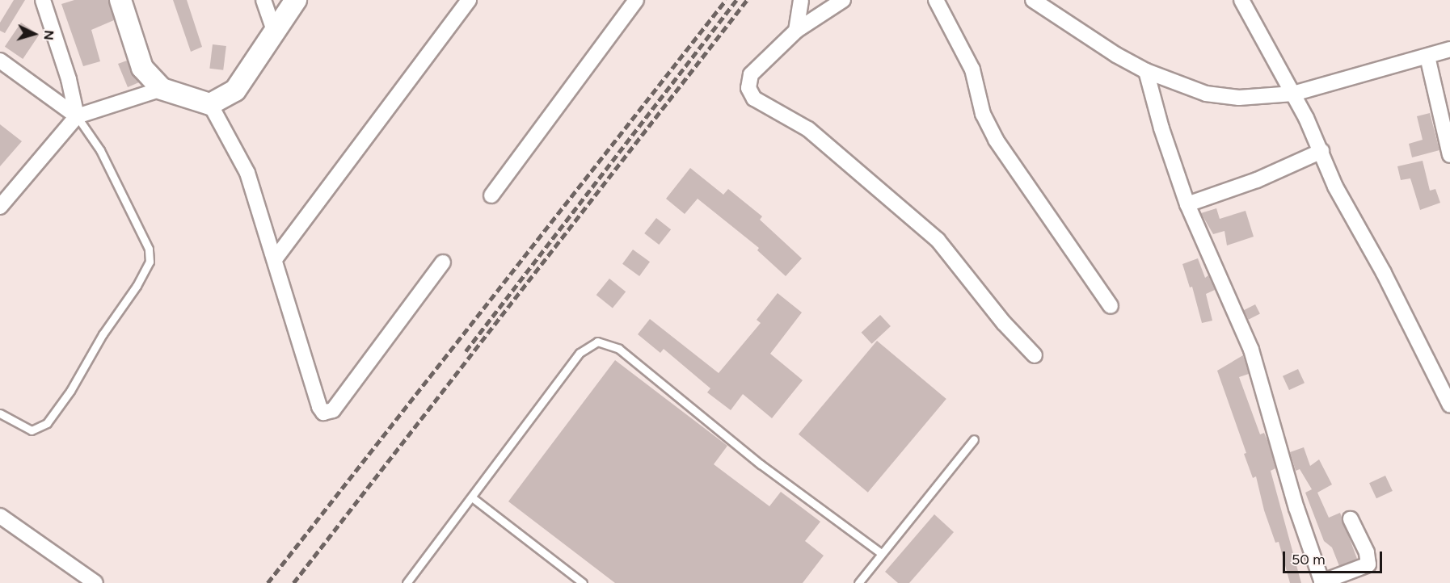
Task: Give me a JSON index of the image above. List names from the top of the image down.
{
  "scale_bar": "50 m",
  "north": "right"
}
